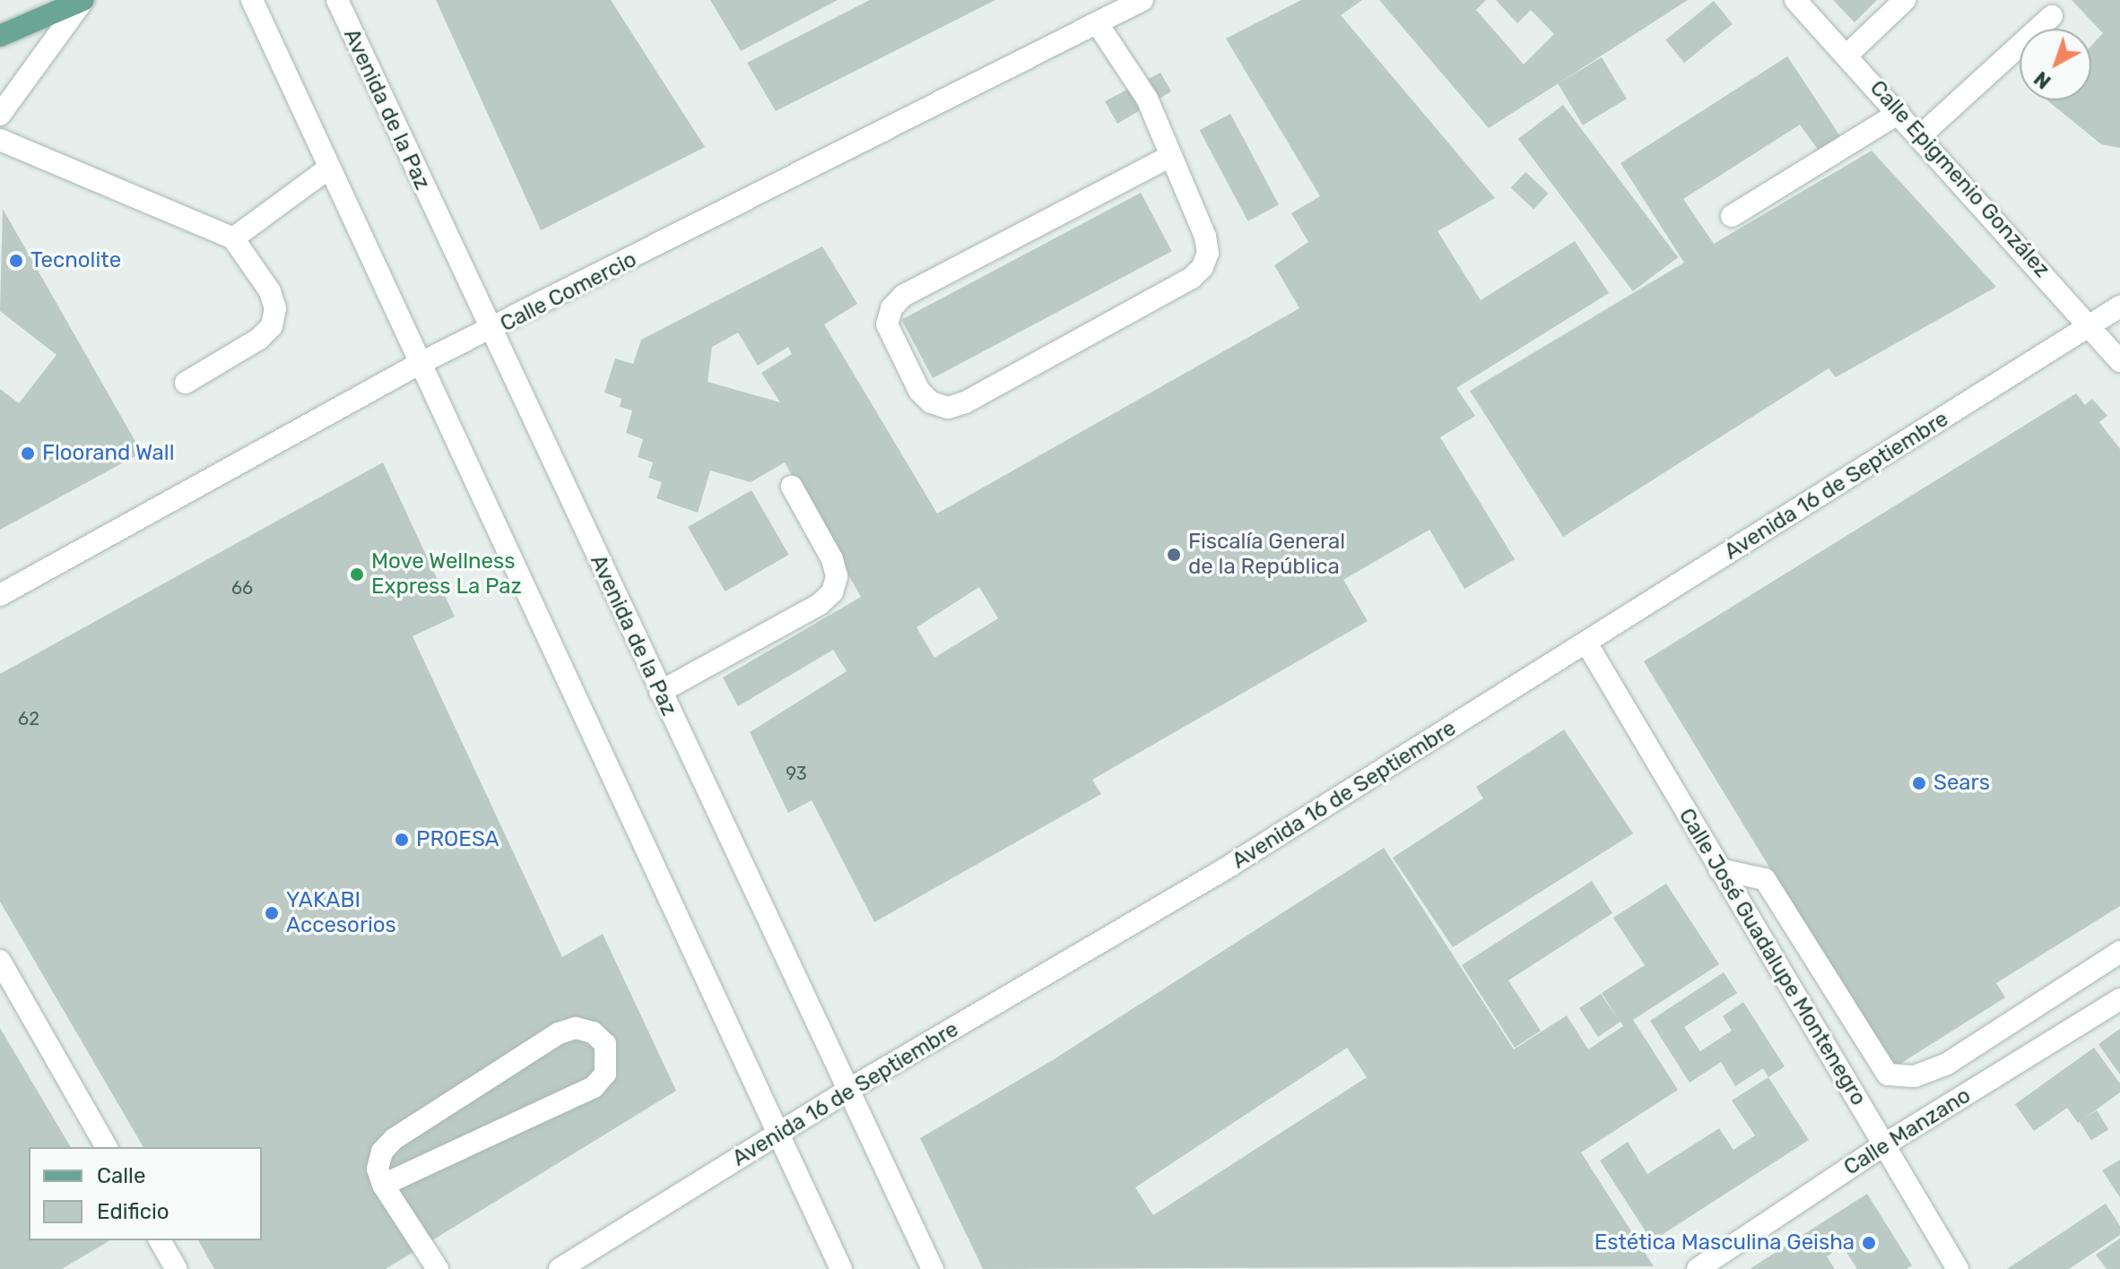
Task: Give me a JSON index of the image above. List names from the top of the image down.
{
  "streets": {
    "street": [
      "Avenida de la Paz",
      "Calle Epigmenio González",
      "Calle Comercio",
      "Avenida 16 de Septiembre",
      "Calle José Guadalupe Montenegro",
      "Calle Manzano"
    ]
  },
  "crossings": [
    ["Avenida de la Paz", "Calle Comercio"],
    ["Avenida de la Paz", "Avenida 16 de Septiembre"],
    ["Calle Epigmenio González", "Avenida 16 de Septiembre"],
    ["Avenida 16 de Septiembre", "Calle José Guadalupe Montenegro"],
    ["Calle José Guadalupe Montenegro", "Calle Manzano"]
  ],
  "places": [
    "Tecnolite",
    "Floorand Wall",
    "Fiscalía General de la República",
    "Move Wellness Express La Paz",
    "Sears",
    "PROESA",
    "YAKABI Accesorios",
    "Estética Masculina Geisha"
  ],
  "house_numbers": ["66", "62", "93"],
  "legend": ["Calle", "Edificio"],
  "north": "bottom left"
}
